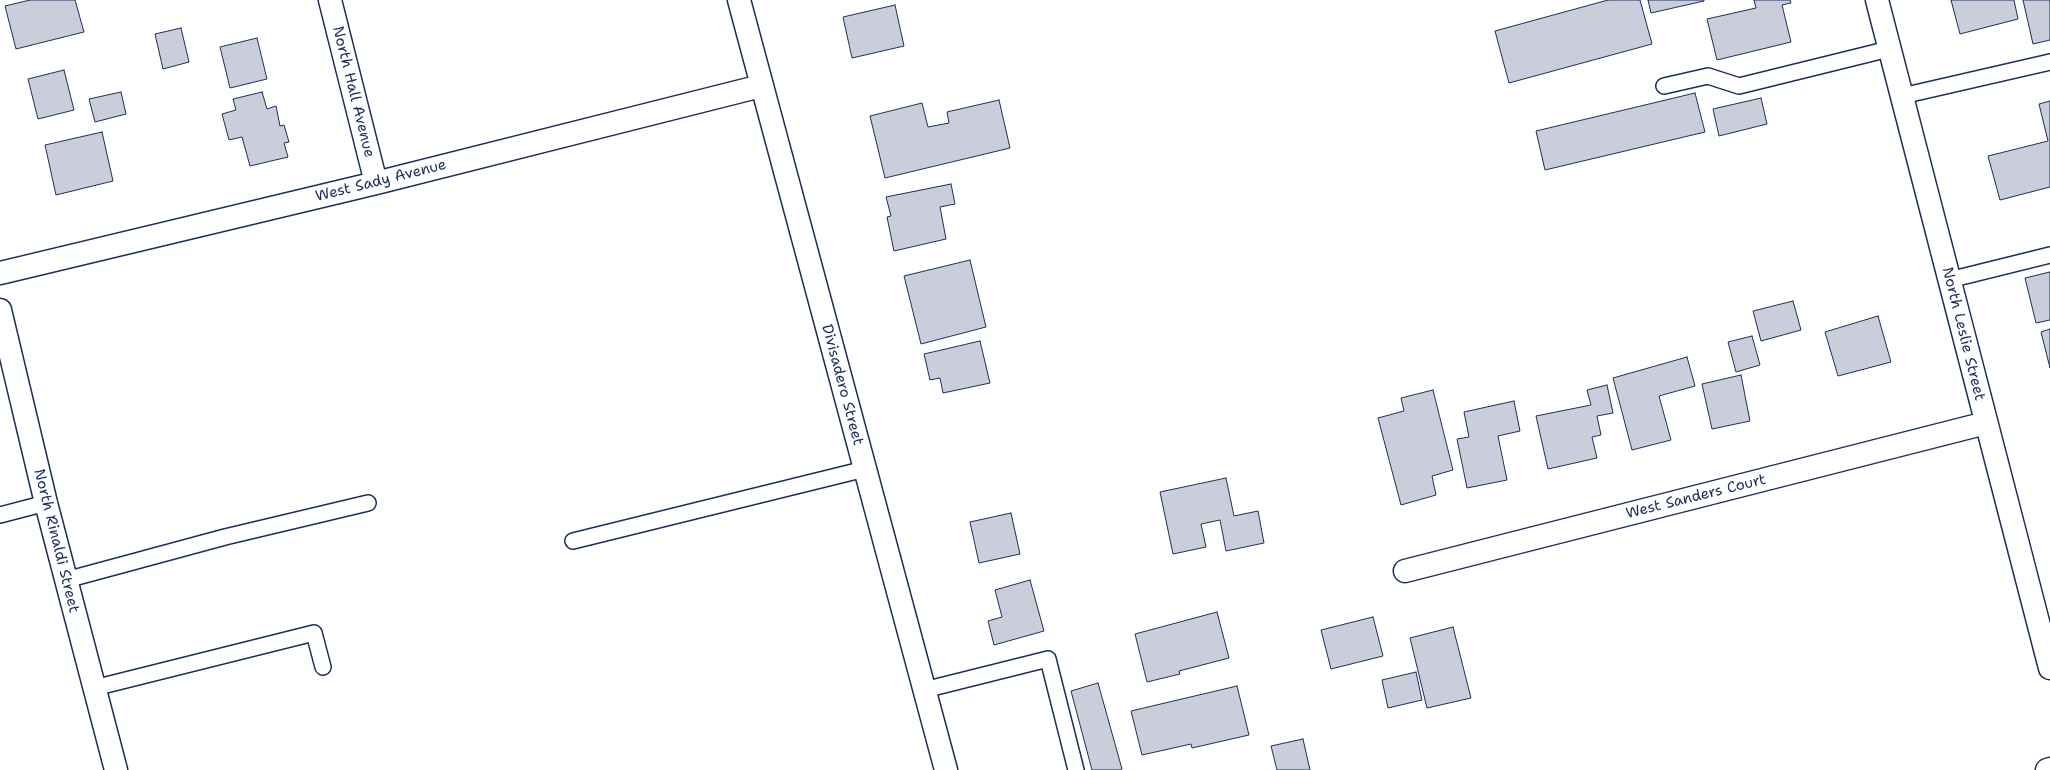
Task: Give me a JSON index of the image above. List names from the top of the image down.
{
  "streets": {
    "street": [
      "North Hall Avenue",
      "West Sady Avenue",
      "North Leslie Street",
      "Divisadero Street",
      "West Sanders Court",
      "North Rinaldi Street"
    ]
  },
  "crossings": [
    ["North Hall Avenue", "West Sady Avenue"],
    ["West Sady Avenue", "Divisadero Street"],
    ["North Leslie Street", "West Sanders Court"]
  ]
}
